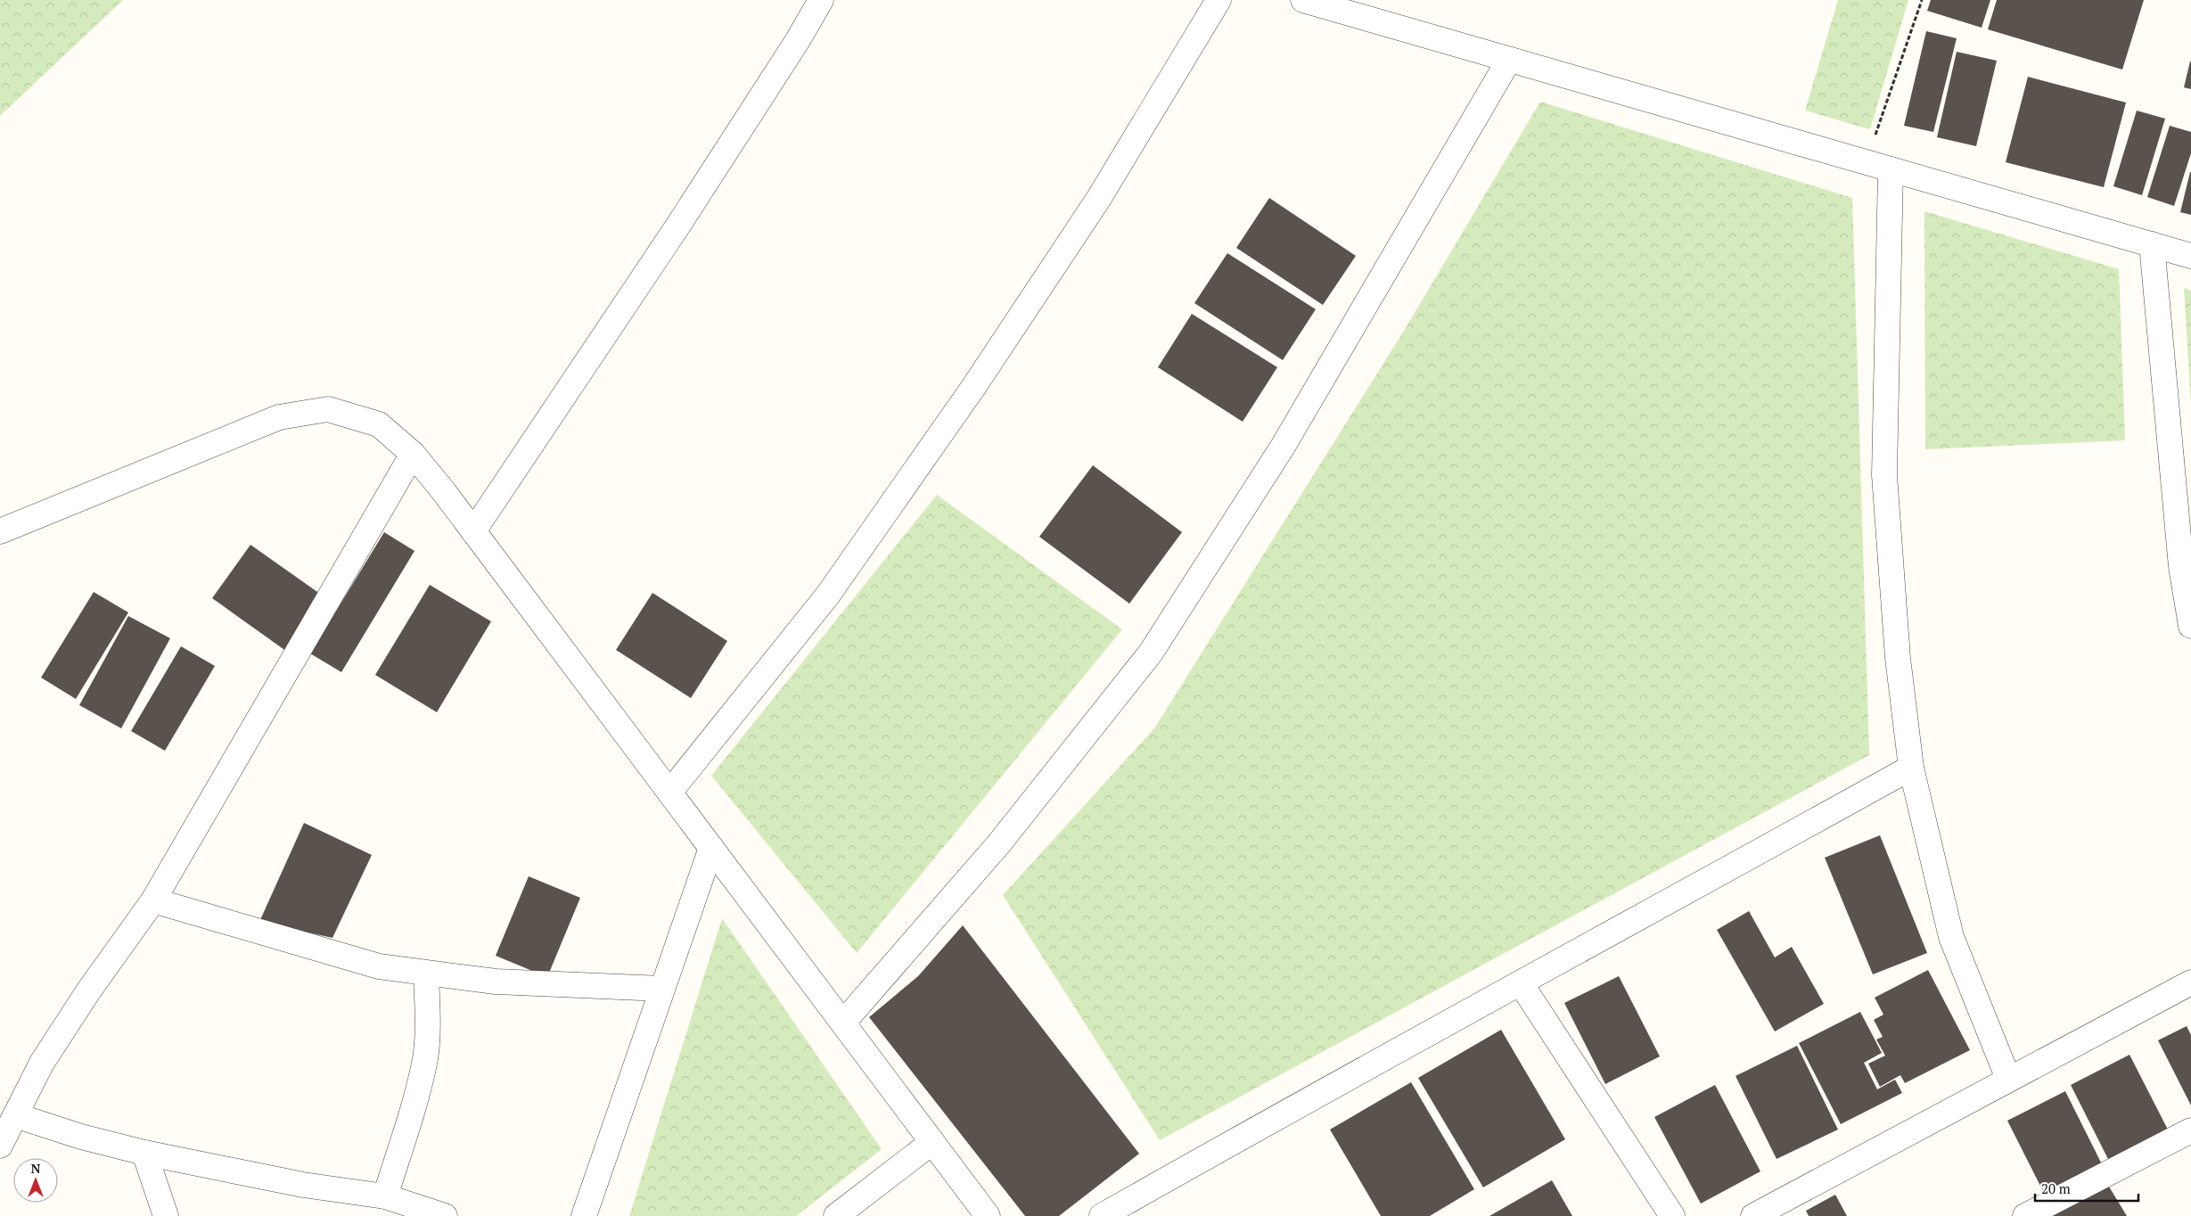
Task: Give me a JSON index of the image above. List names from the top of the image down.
{
  "scale_bar": "20 m",
  "north": "top"
}
